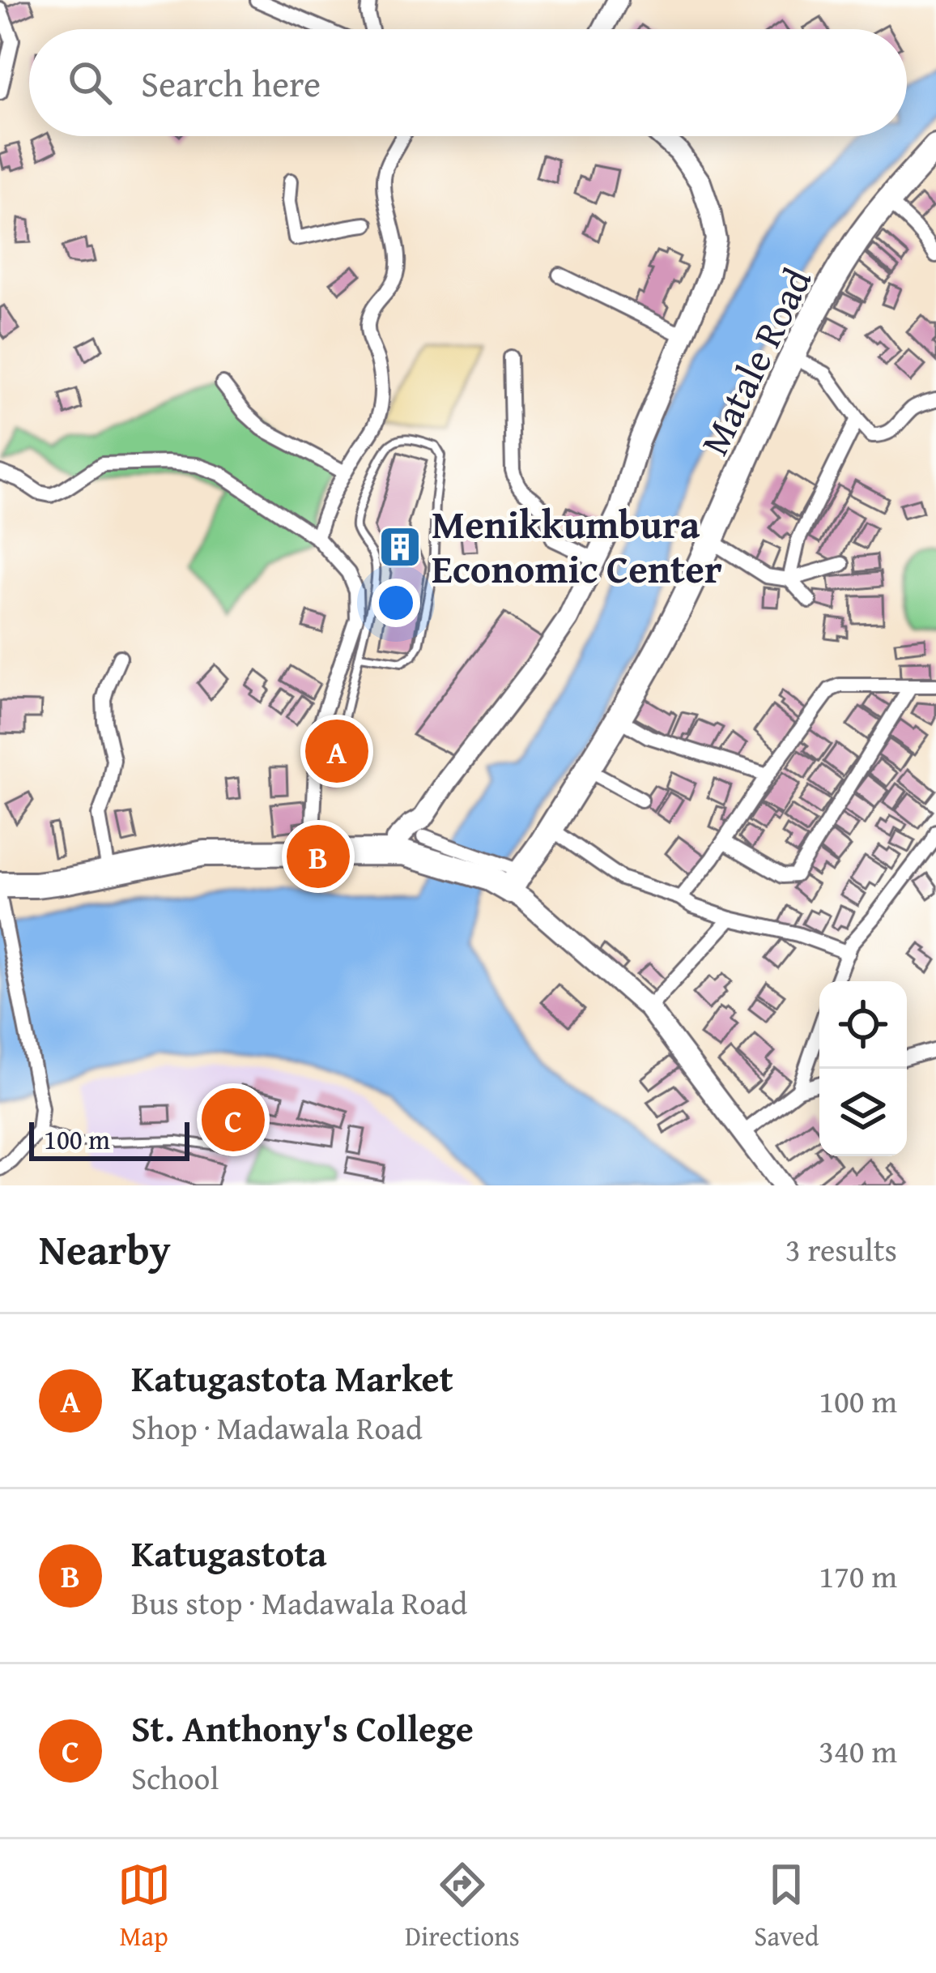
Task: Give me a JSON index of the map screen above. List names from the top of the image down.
{
  "streets": {
    "highway": ["Matale Road"]
  },
  "places": {
    "building": ["Menikkumbura Economic Center"]
  },
  "scale_bar": "100 m",
  "page": {
    "search": "Search here",
    "pins": ["A", "B", "C"],
    "scale": "100 m",
    "heading": ["Nearby", "3 results"],
    "list": [
      {
        "mark": "A",
        "name": "Katugastota Market",
        "note": "Shop · Madawala Road",
        "value": "100 m"
      },
      {
        "mark": "B",
        "name": "Katugastota",
        "note": "Bus stop · Madawala Road",
        "value": "170 m"
      },
      {
        "mark": "C",
        "name": "St. Anthony's College",
        "note": "School",
        "value": "340 m"
      }
    ],
    "nav": ["Map", "Directions", "Saved"]
  }
}
